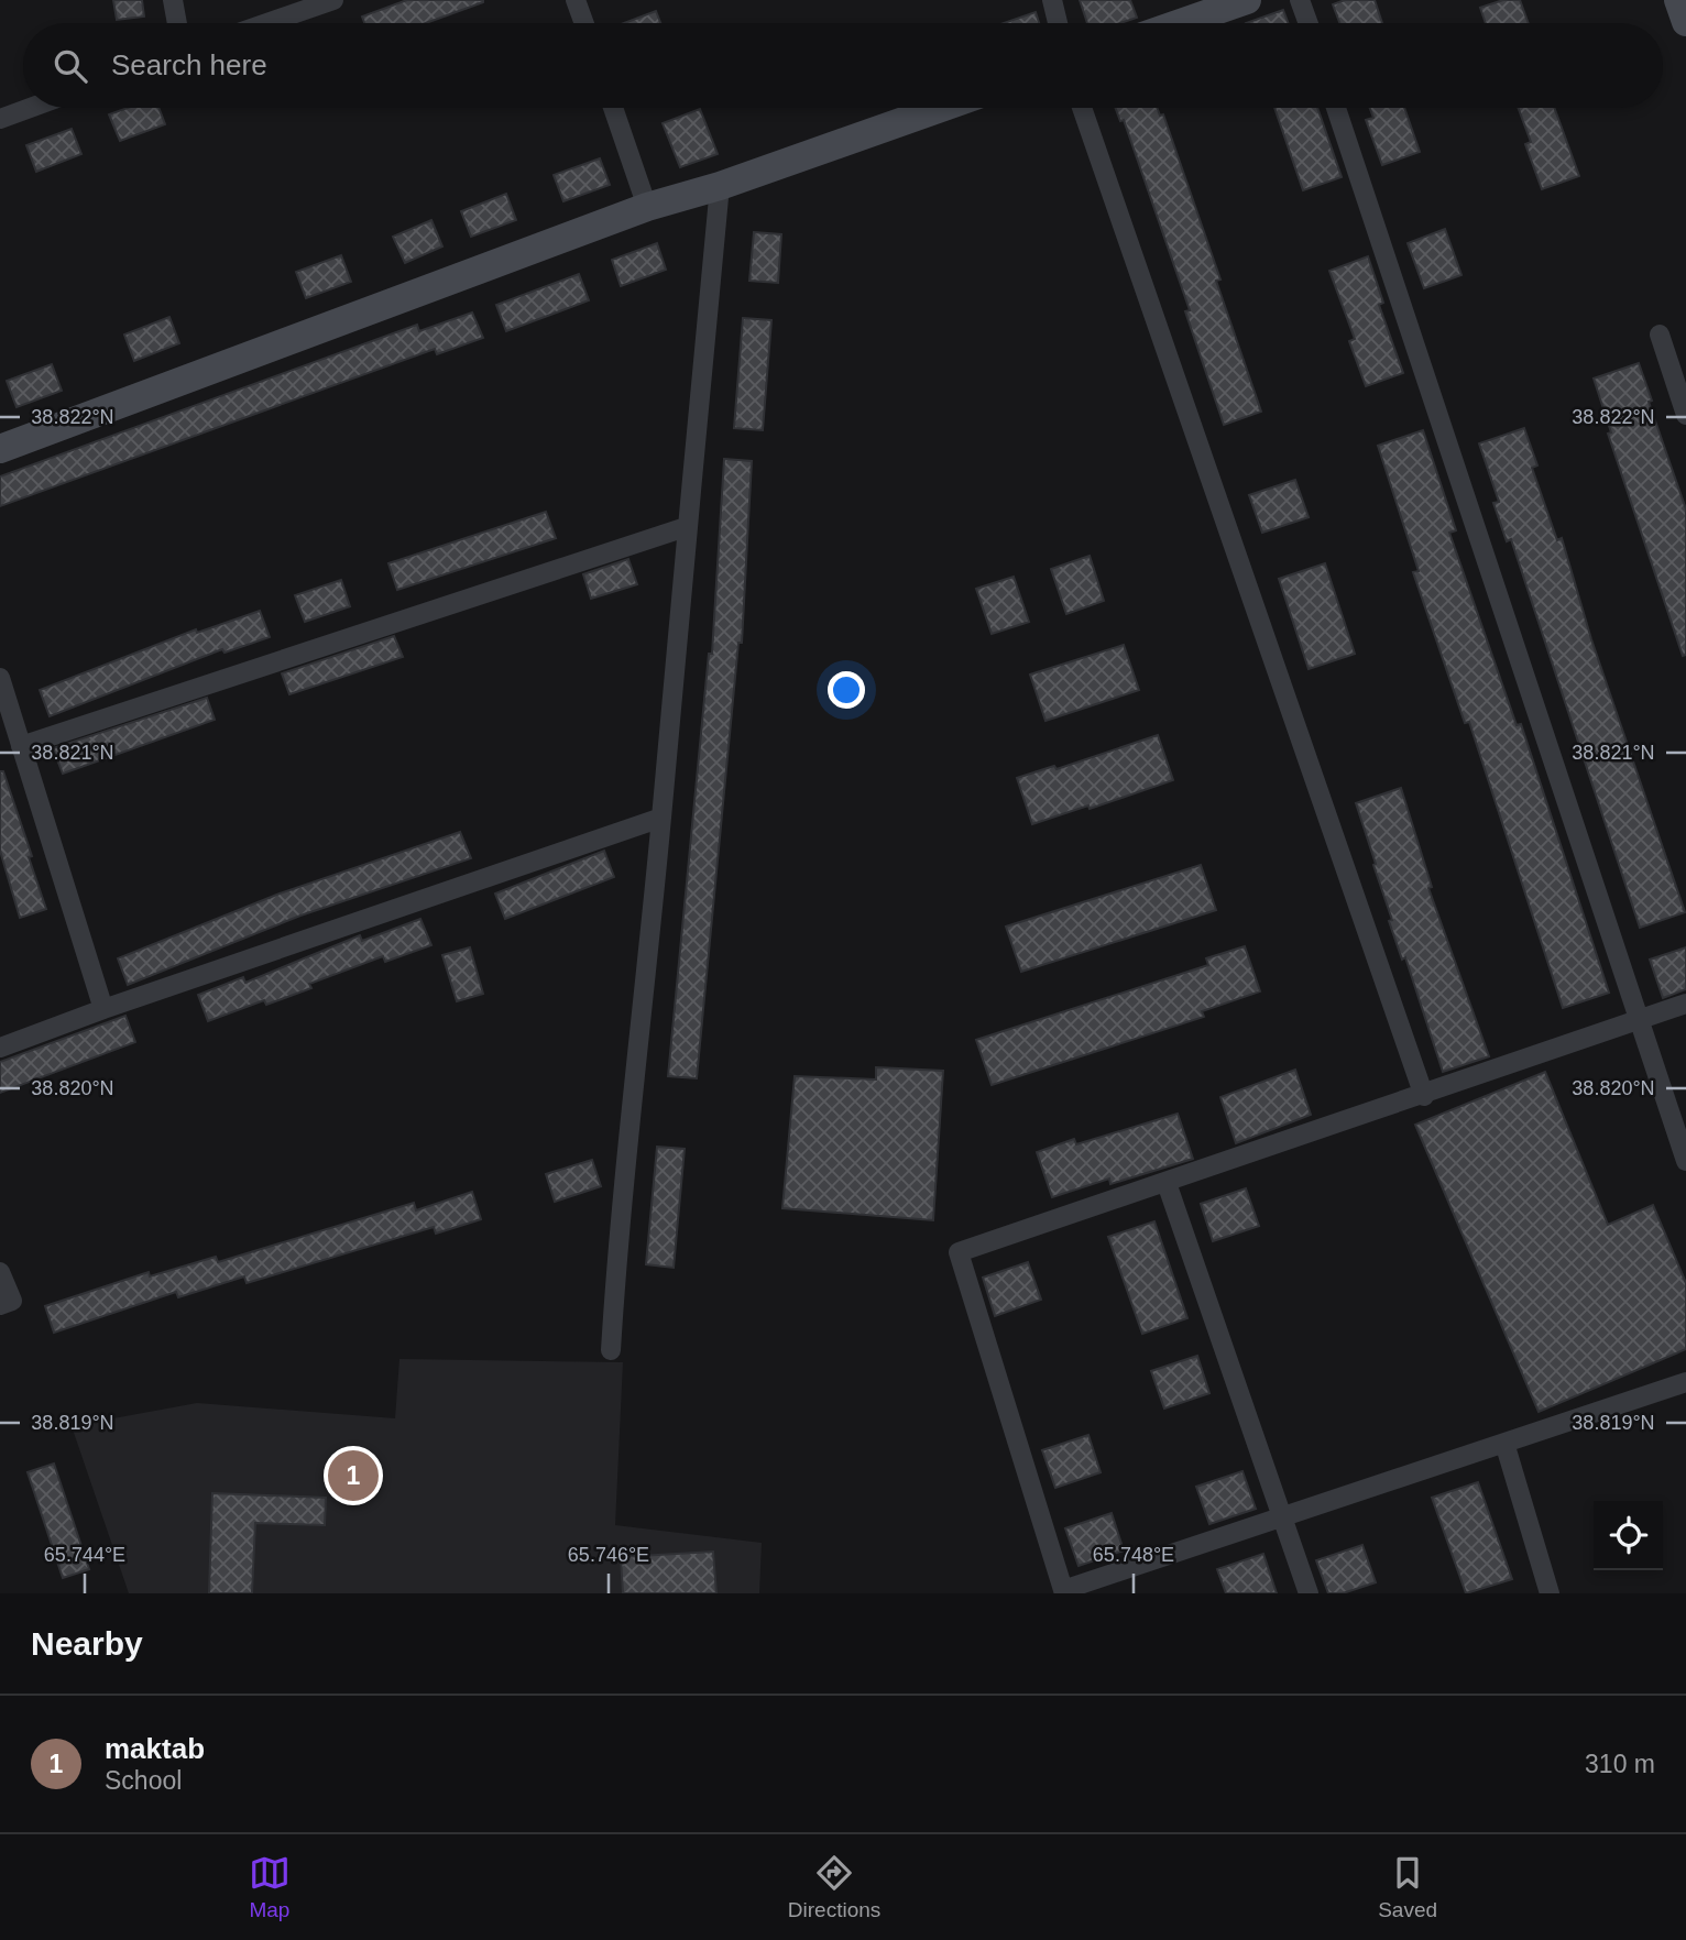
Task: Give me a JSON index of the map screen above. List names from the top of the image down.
{
  "page": {
    "search": "Search here",
    "pins": "1",
    "heading": "Nearby",
    "list": [
      {
        "mark": "1",
        "name": "maktab",
        "note": "School",
        "value": "310 m"
      }
    ],
    "nav": ["Map", "Directions", "Saved"]
  },
  "coordinates": [
    "38.822°N",
    "38.821°N",
    "38.820°N",
    "38.819°N",
    "65.744°E",
    "65.746°E",
    "65.748°E"
  ]
}
